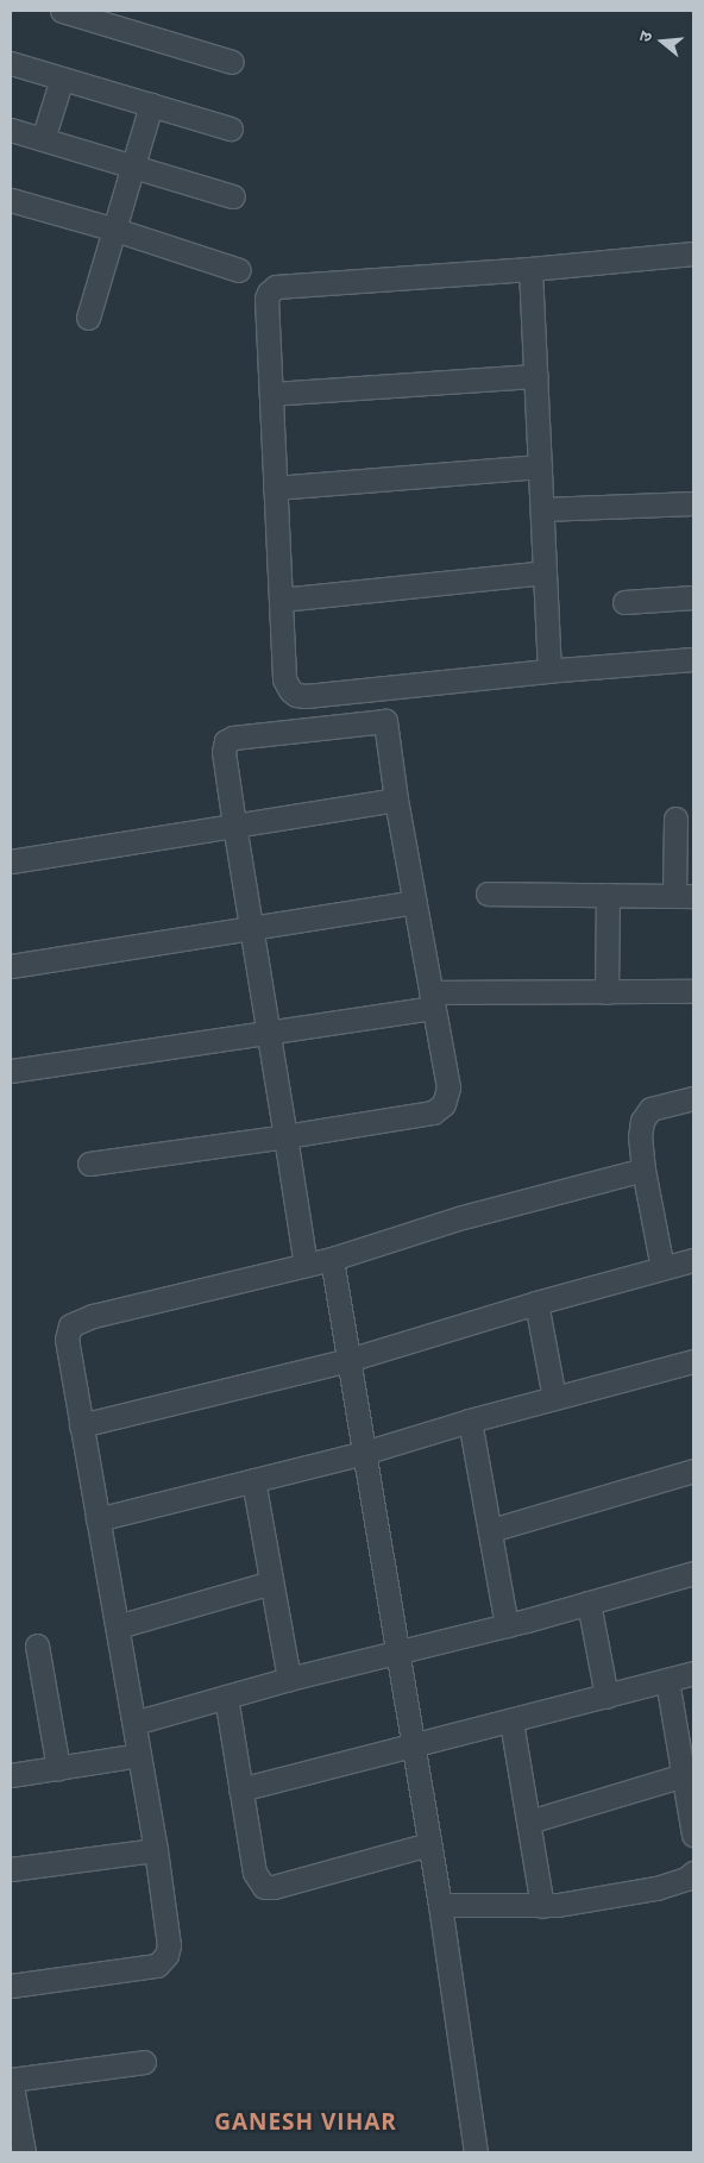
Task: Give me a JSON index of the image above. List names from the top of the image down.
{
  "districts": ["GANESH VIHAR"],
  "north": "left"
}
